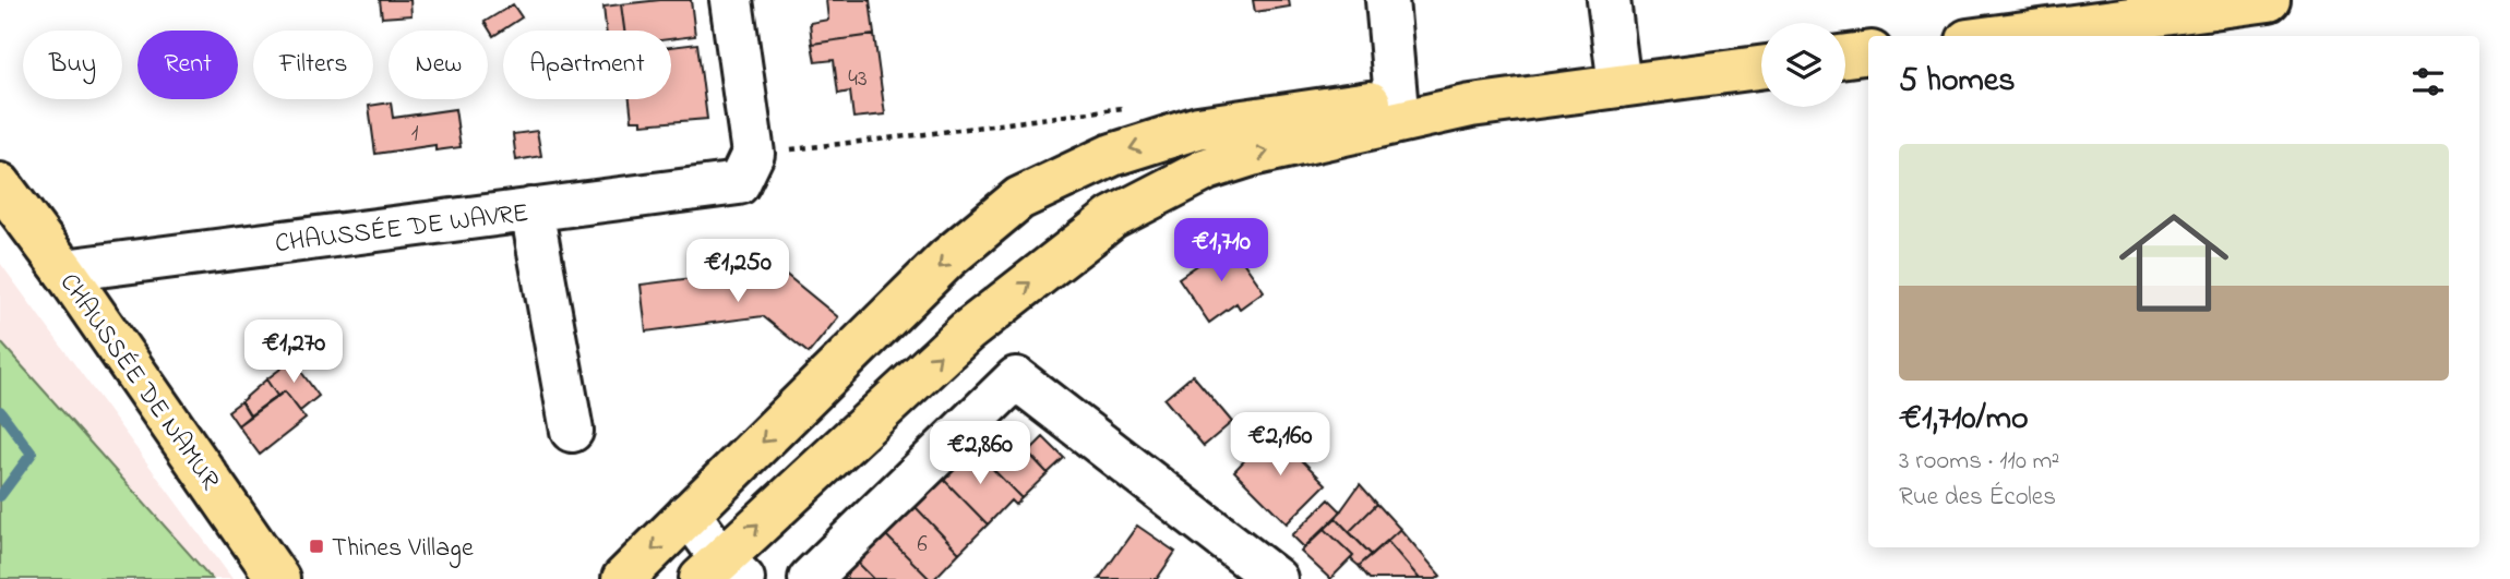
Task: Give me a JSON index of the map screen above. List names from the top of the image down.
{
  "streets": {
    "main road": ["CHAUSSÉE DE NAMUR"],
    "street": ["CHAUSSÉE DE WAVRE"]
  },
  "crossings": [
    ["CHAUSSÉE DE WAVRE", "CHAUSSÉE DE NAMUR"]
  ],
  "places": {
    "transit": ["Thines Village"]
  },
  "house_numbers": ["43", "1", "6"],
  "page": {
    "chip": [
      "Buy",
      "Rent",
      "Filters",
      "New",
      "Apartment"
    ],
    "heading": "5 homes",
    "list": [
      {
        "name": "€1,710/mo",
        "note": "3 rooms · 110 m² · Rue des Écoles"
      }
    ],
    "price": [
      "€1,710",
      "€1,250",
      "€1,270",
      "€2,160",
      "€2,860"
    ]
  }
}
